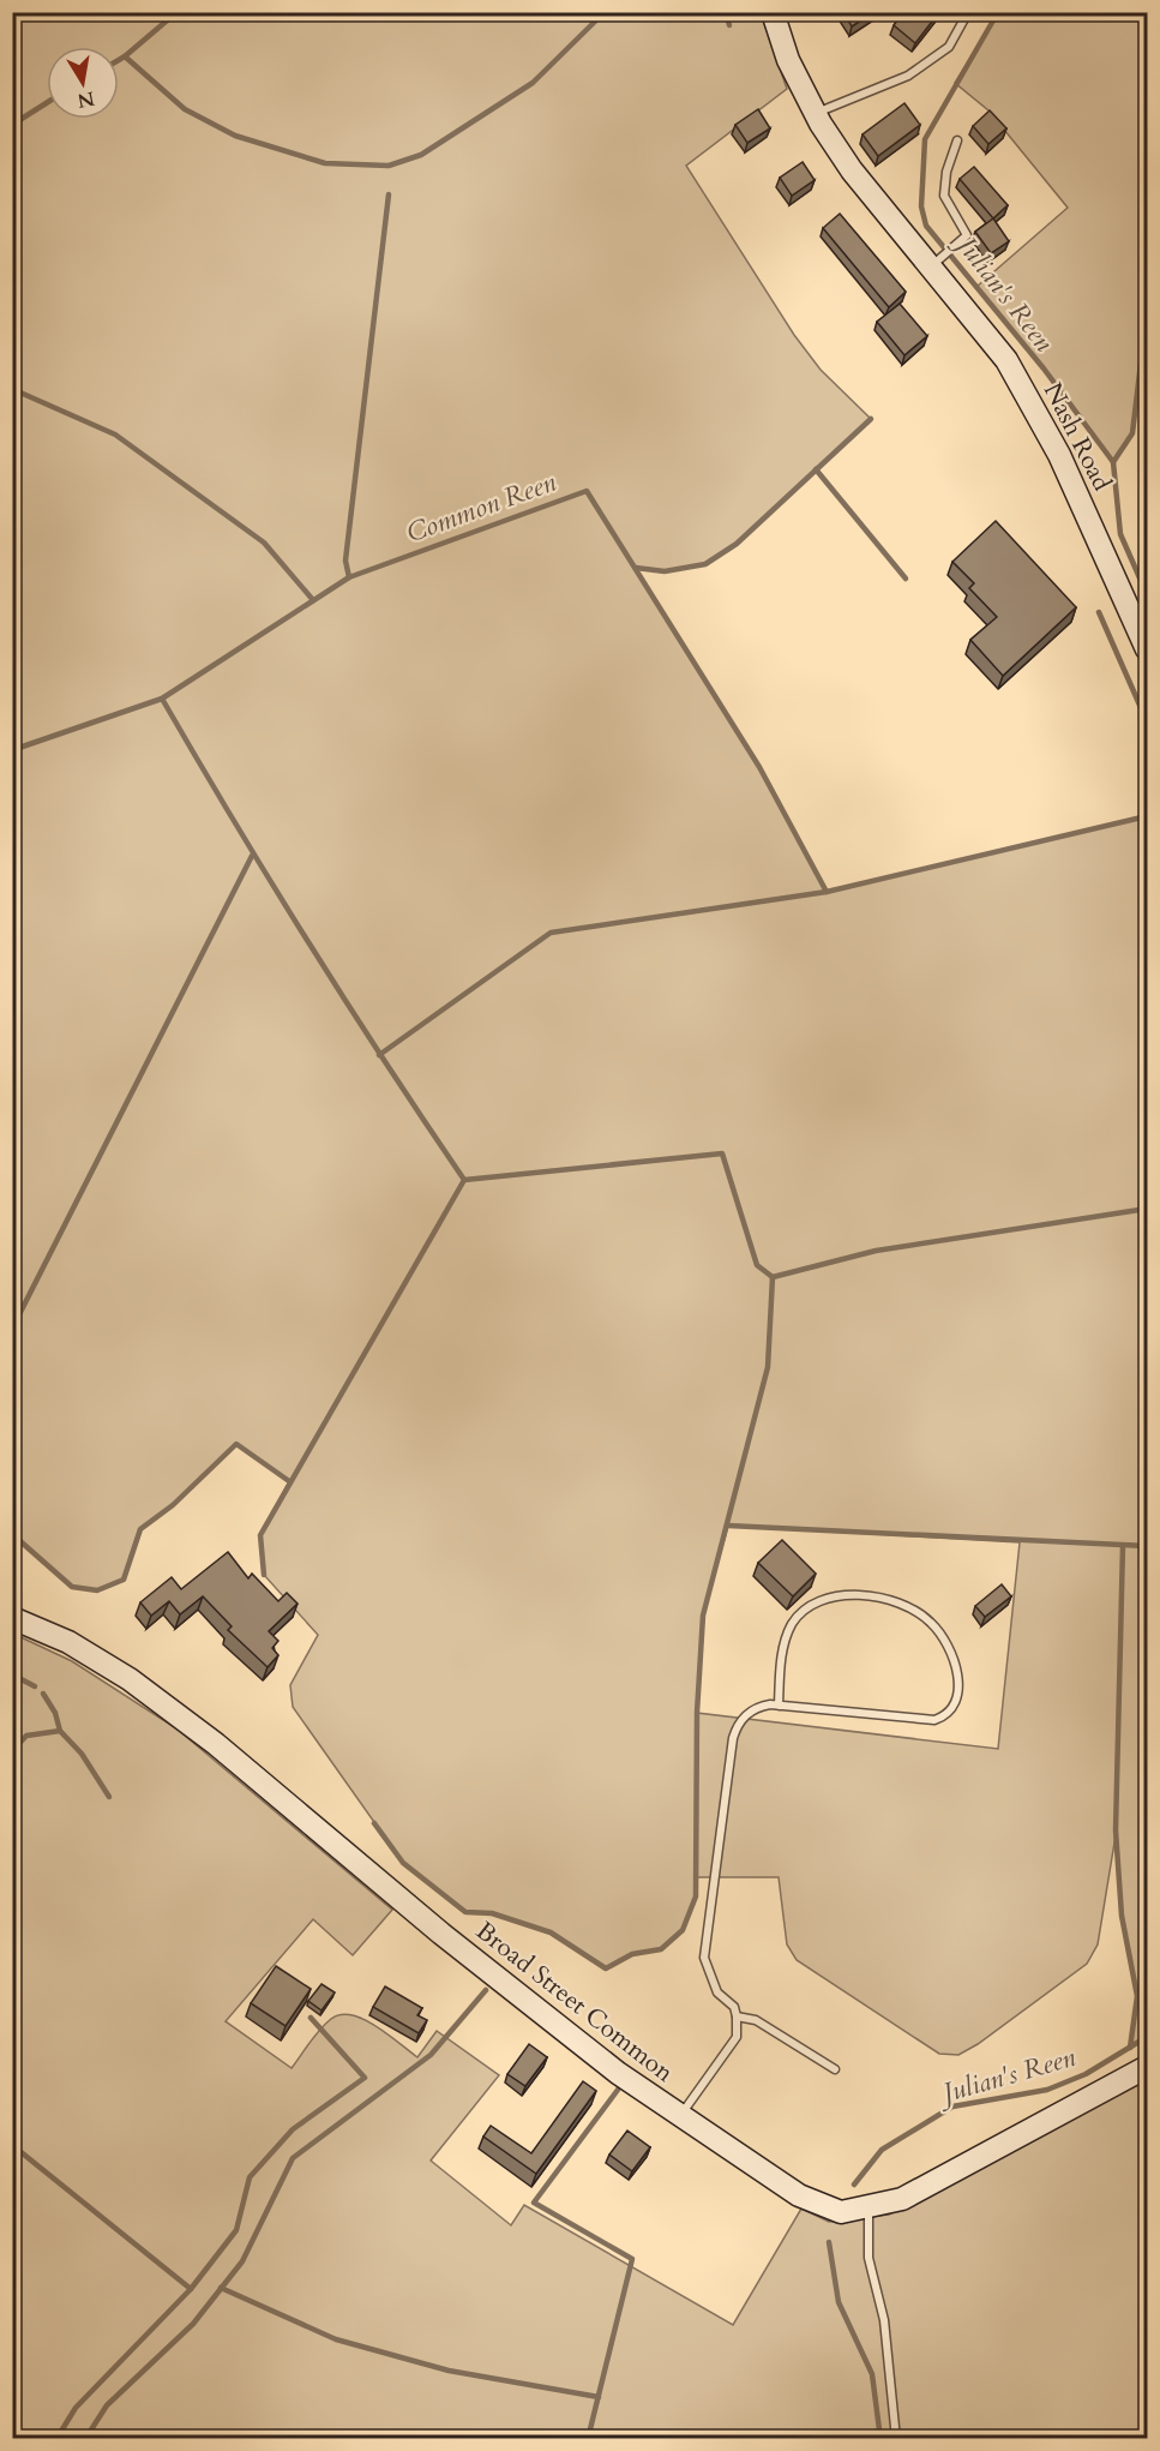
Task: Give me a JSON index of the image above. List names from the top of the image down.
{
  "streets": {
    "street": ["Nash Road", "Broad Street Common"]
  },
  "water": ["Julian's Reen", "Common Reen"],
  "north": "bottom"
}
